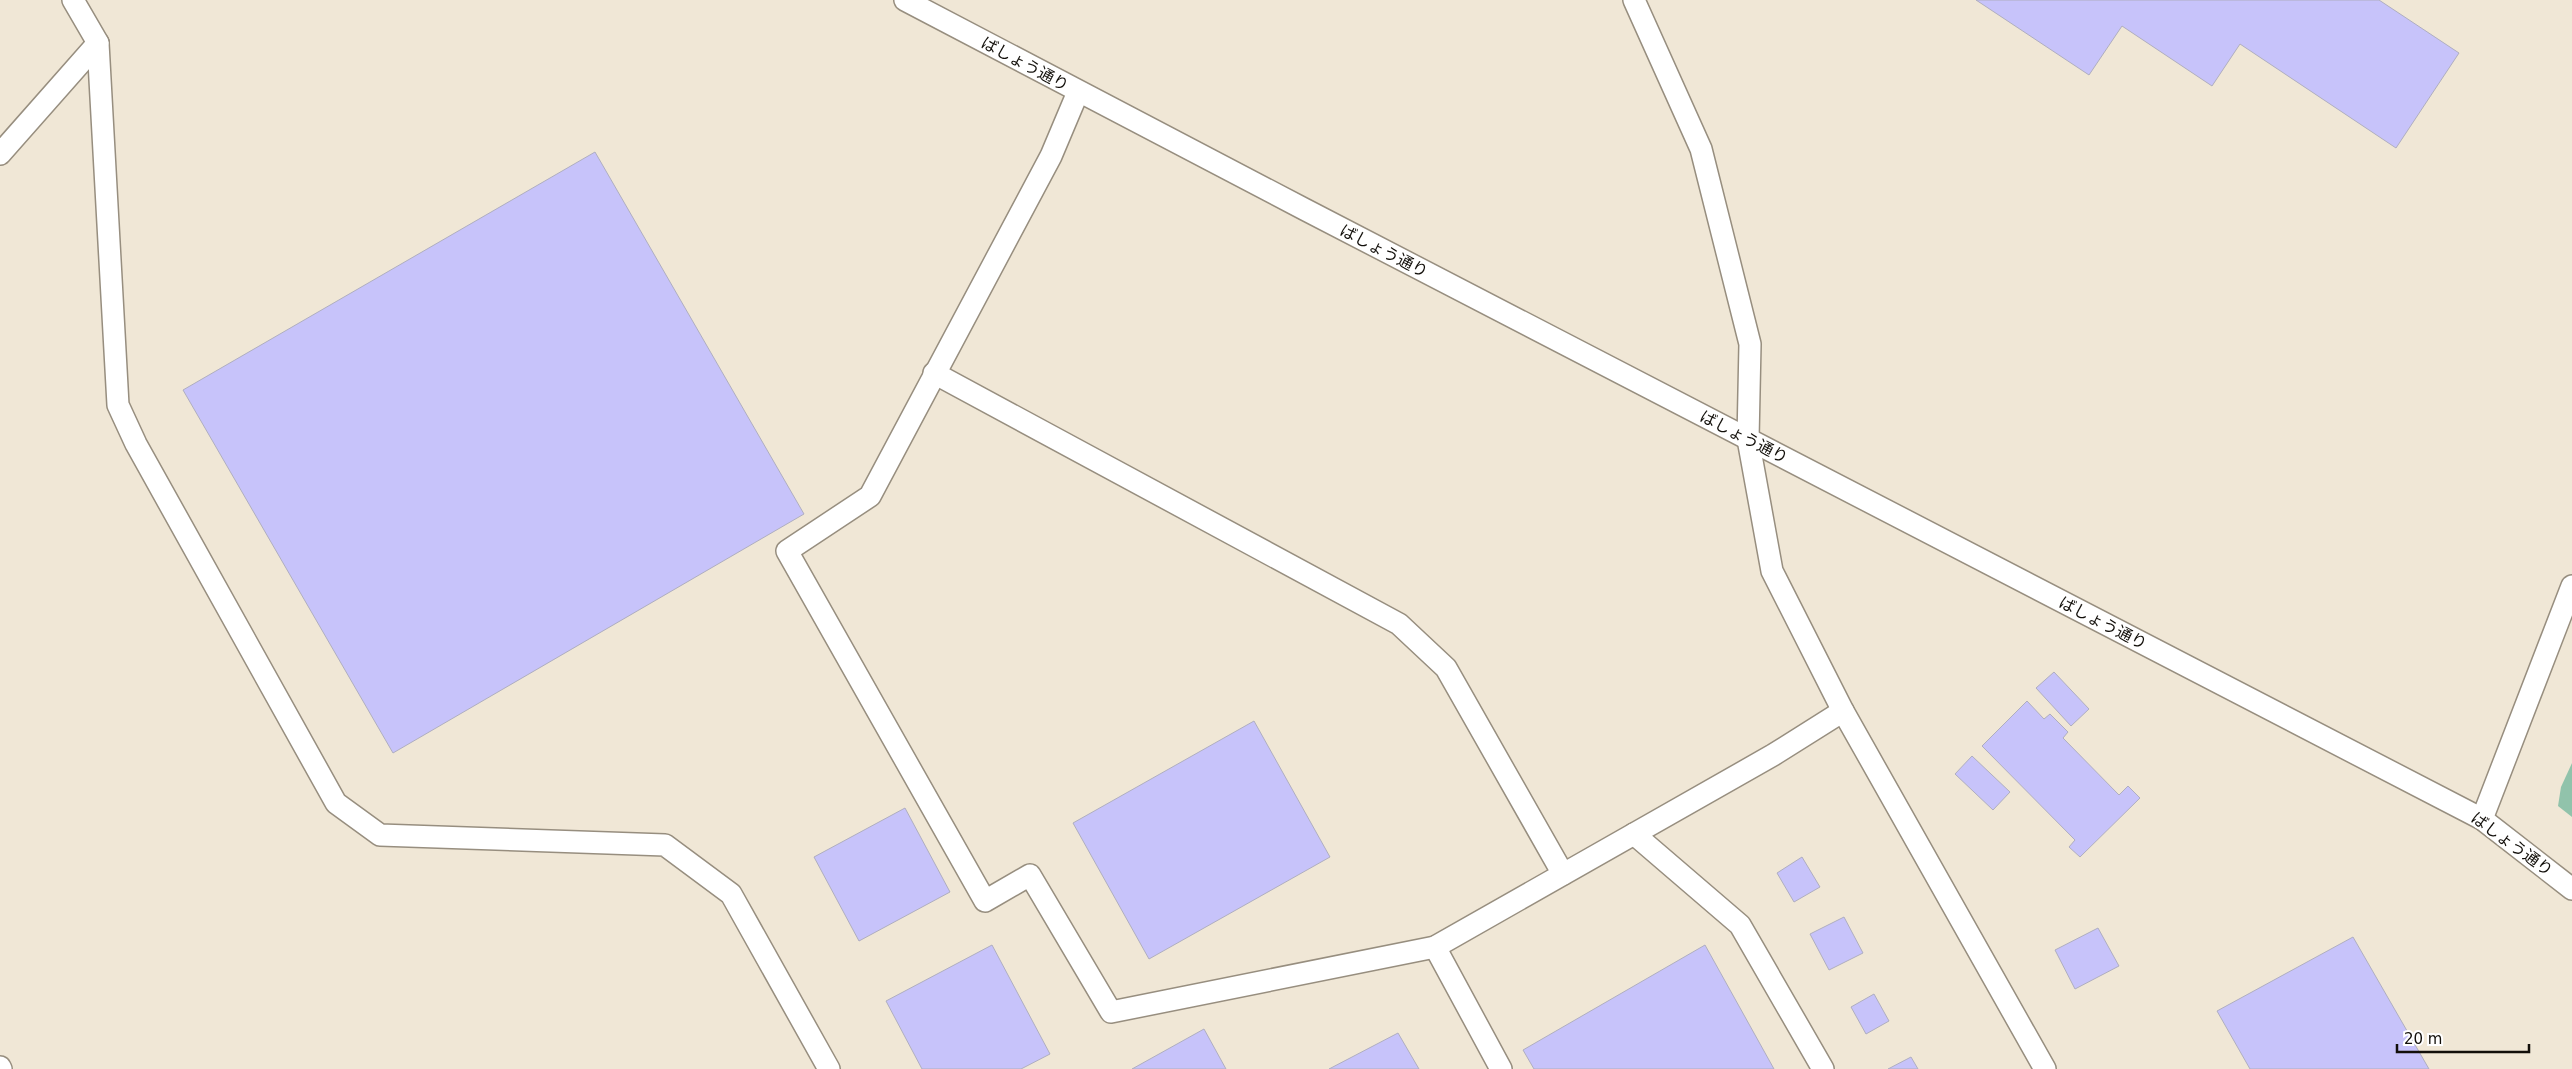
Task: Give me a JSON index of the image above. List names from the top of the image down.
{
  "streets": {
    "lane": ["ばしょう通り"]
  },
  "scale_bar": "20 m"
}
